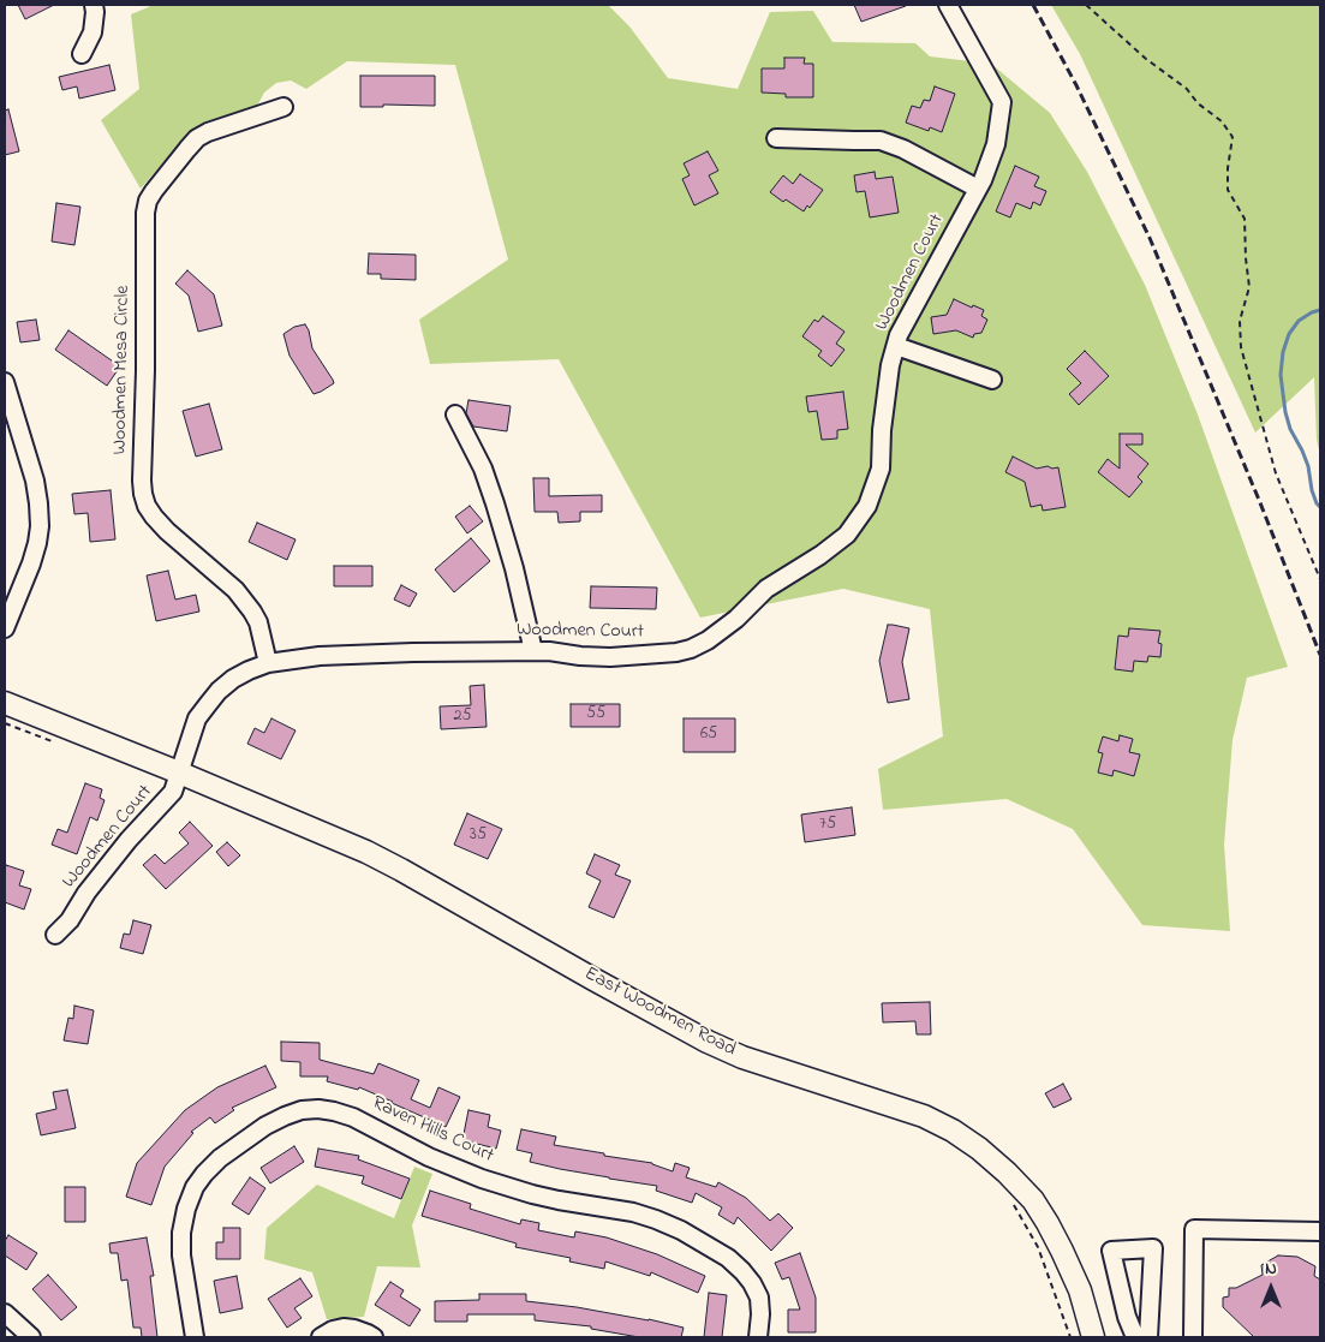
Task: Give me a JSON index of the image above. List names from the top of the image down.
{
  "streets": {
    "main road": ["East Woodmen Road"],
    "street": ["Woodmen Court", "Woodmen Mesa Circle", "Raven Hills Court"]
  },
  "crossings": [
    ["Woodmen Court", "Woodmen Mesa Circle"],
    ["Woodmen Court", "East Woodmen Road"]
  ],
  "house_numbers": [
    "55",
    "25",
    "65",
    "75",
    "35"
  ],
  "north": "top"
}
